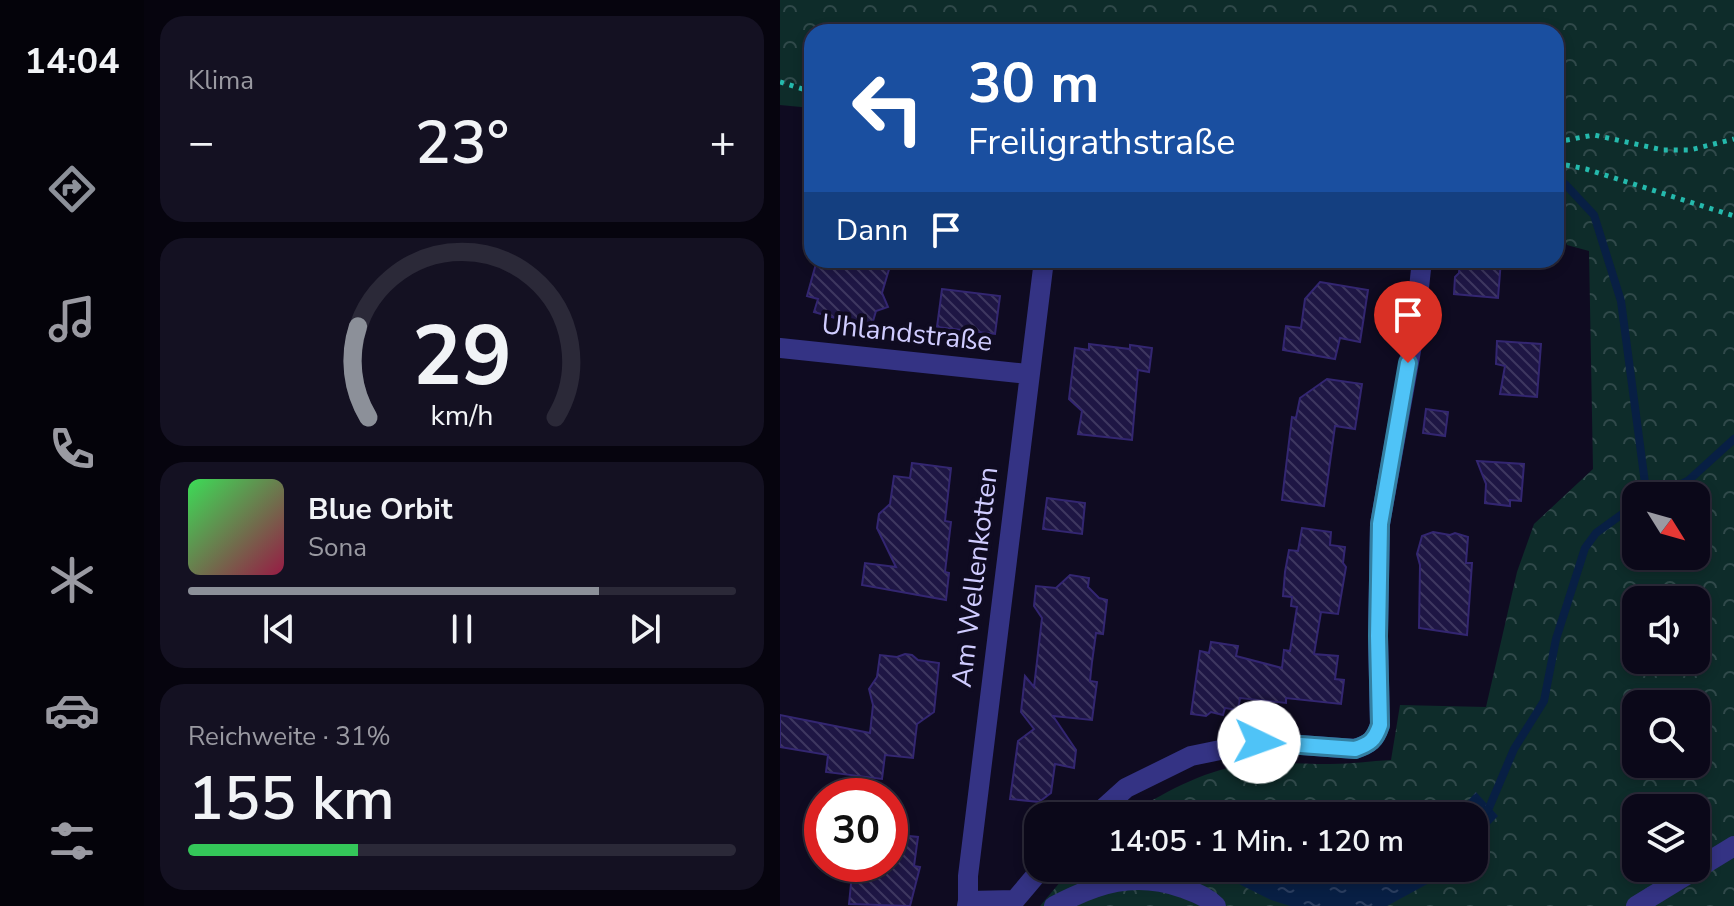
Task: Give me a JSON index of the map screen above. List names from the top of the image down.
{
  "streets": {
    "street": ["Uhlandstraße", "Am Wellenkotten"]
  },
  "crossings": [
    ["Uhlandstraße", "Am Wellenkotten"]
  ],
  "north": "bottom right",
  "page": {
    "tabs": "14:04",
    "tile": [
      "Klima",
      ["Reichweite · 31%", "155 km"]
    ],
    "turn": ["30 m", "Freiligrathstraße"],
    "heat": ["−", "23°", "+"],
    "then": "Dann",
    "song": ["Blue Orbit", "Sona"],
    "limit": "30",
    "trip": "14:05 · 1 Min. · 120 m",
    "gauge": ["29", "km/h"]
  }
}
